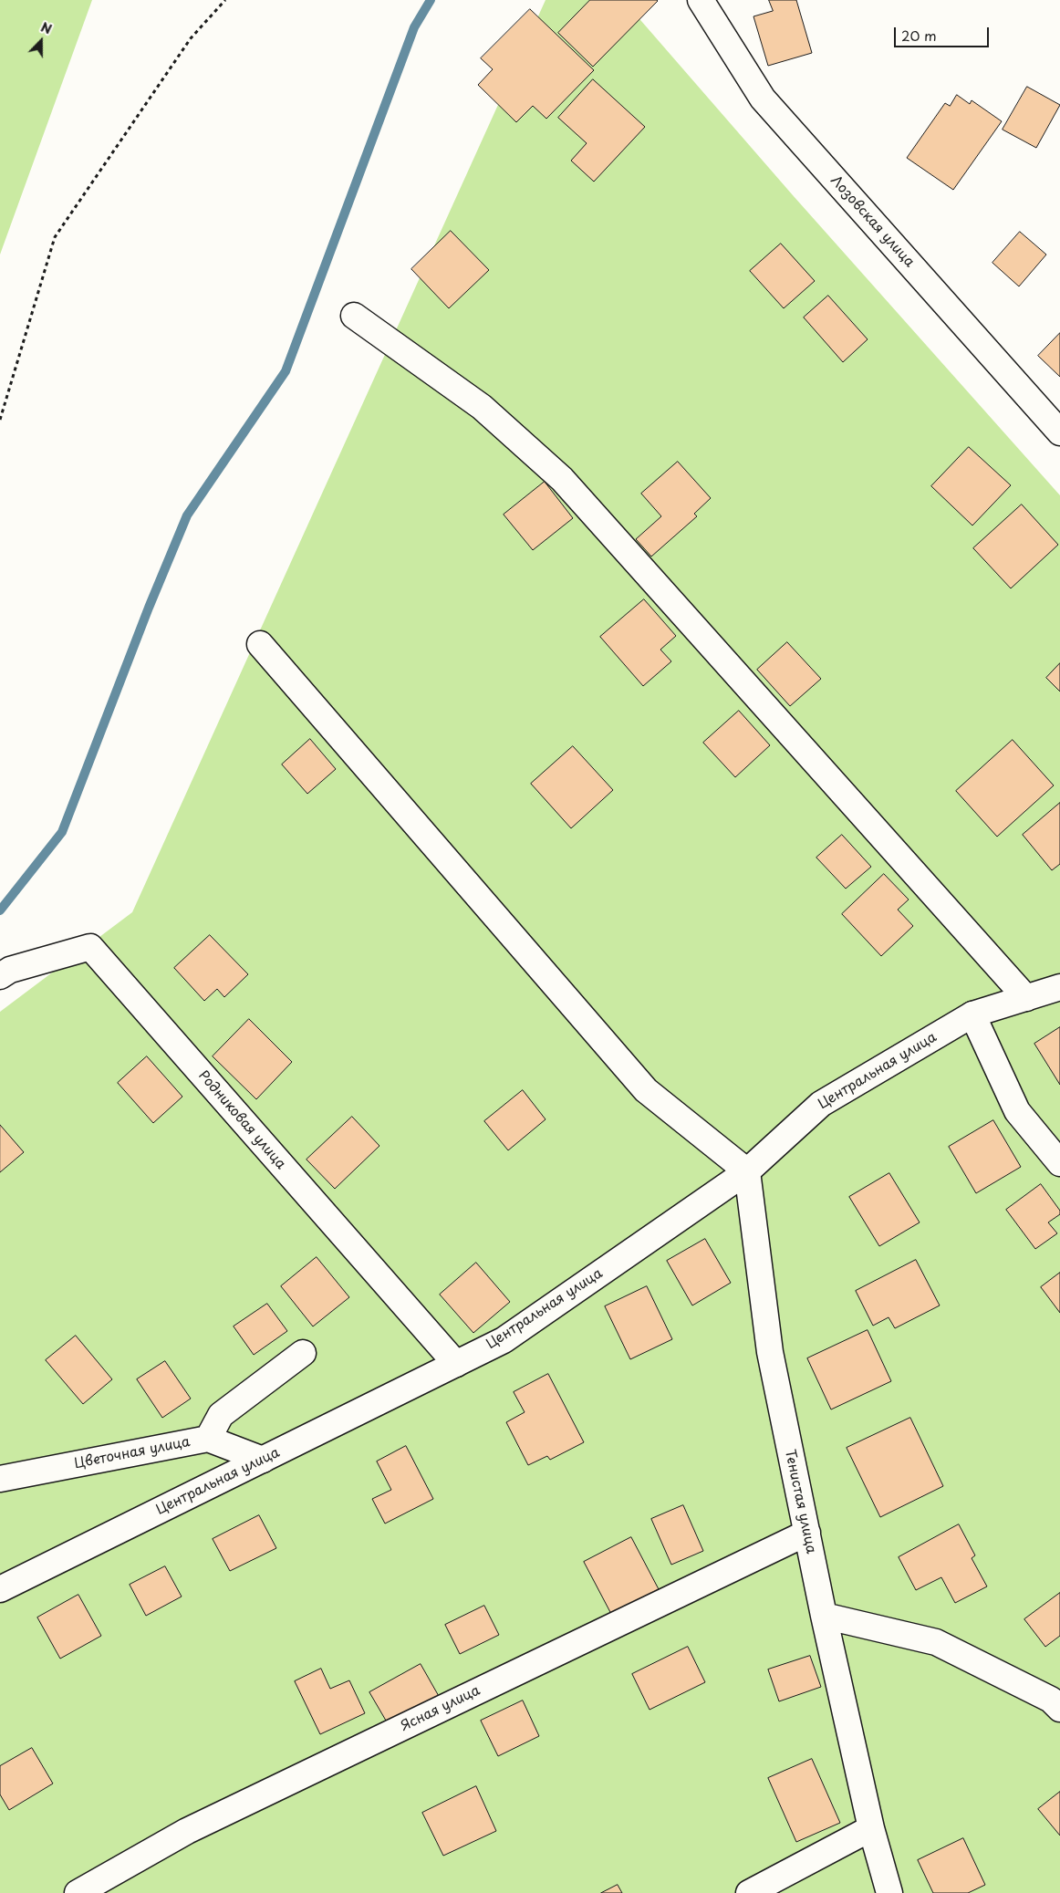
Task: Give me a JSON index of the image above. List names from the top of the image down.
{
  "streets": {
    "street": [
      "Лозовская улица",
      "Центральная улица",
      "Родниковая улица",
      "Цветочная улица",
      "Тенистая улица",
      "Ясная улица"
    ]
  },
  "crossings": [
    ["Центральная улица", "Родниковая улица"],
    ["Центральная улица", "Цветочная улица"],
    ["Центральная улица", "Тенистая улица"],
    ["Тенистая улица", "Ясная улица"]
  ],
  "scale_bar": "20 m",
  "north": "top"
}
